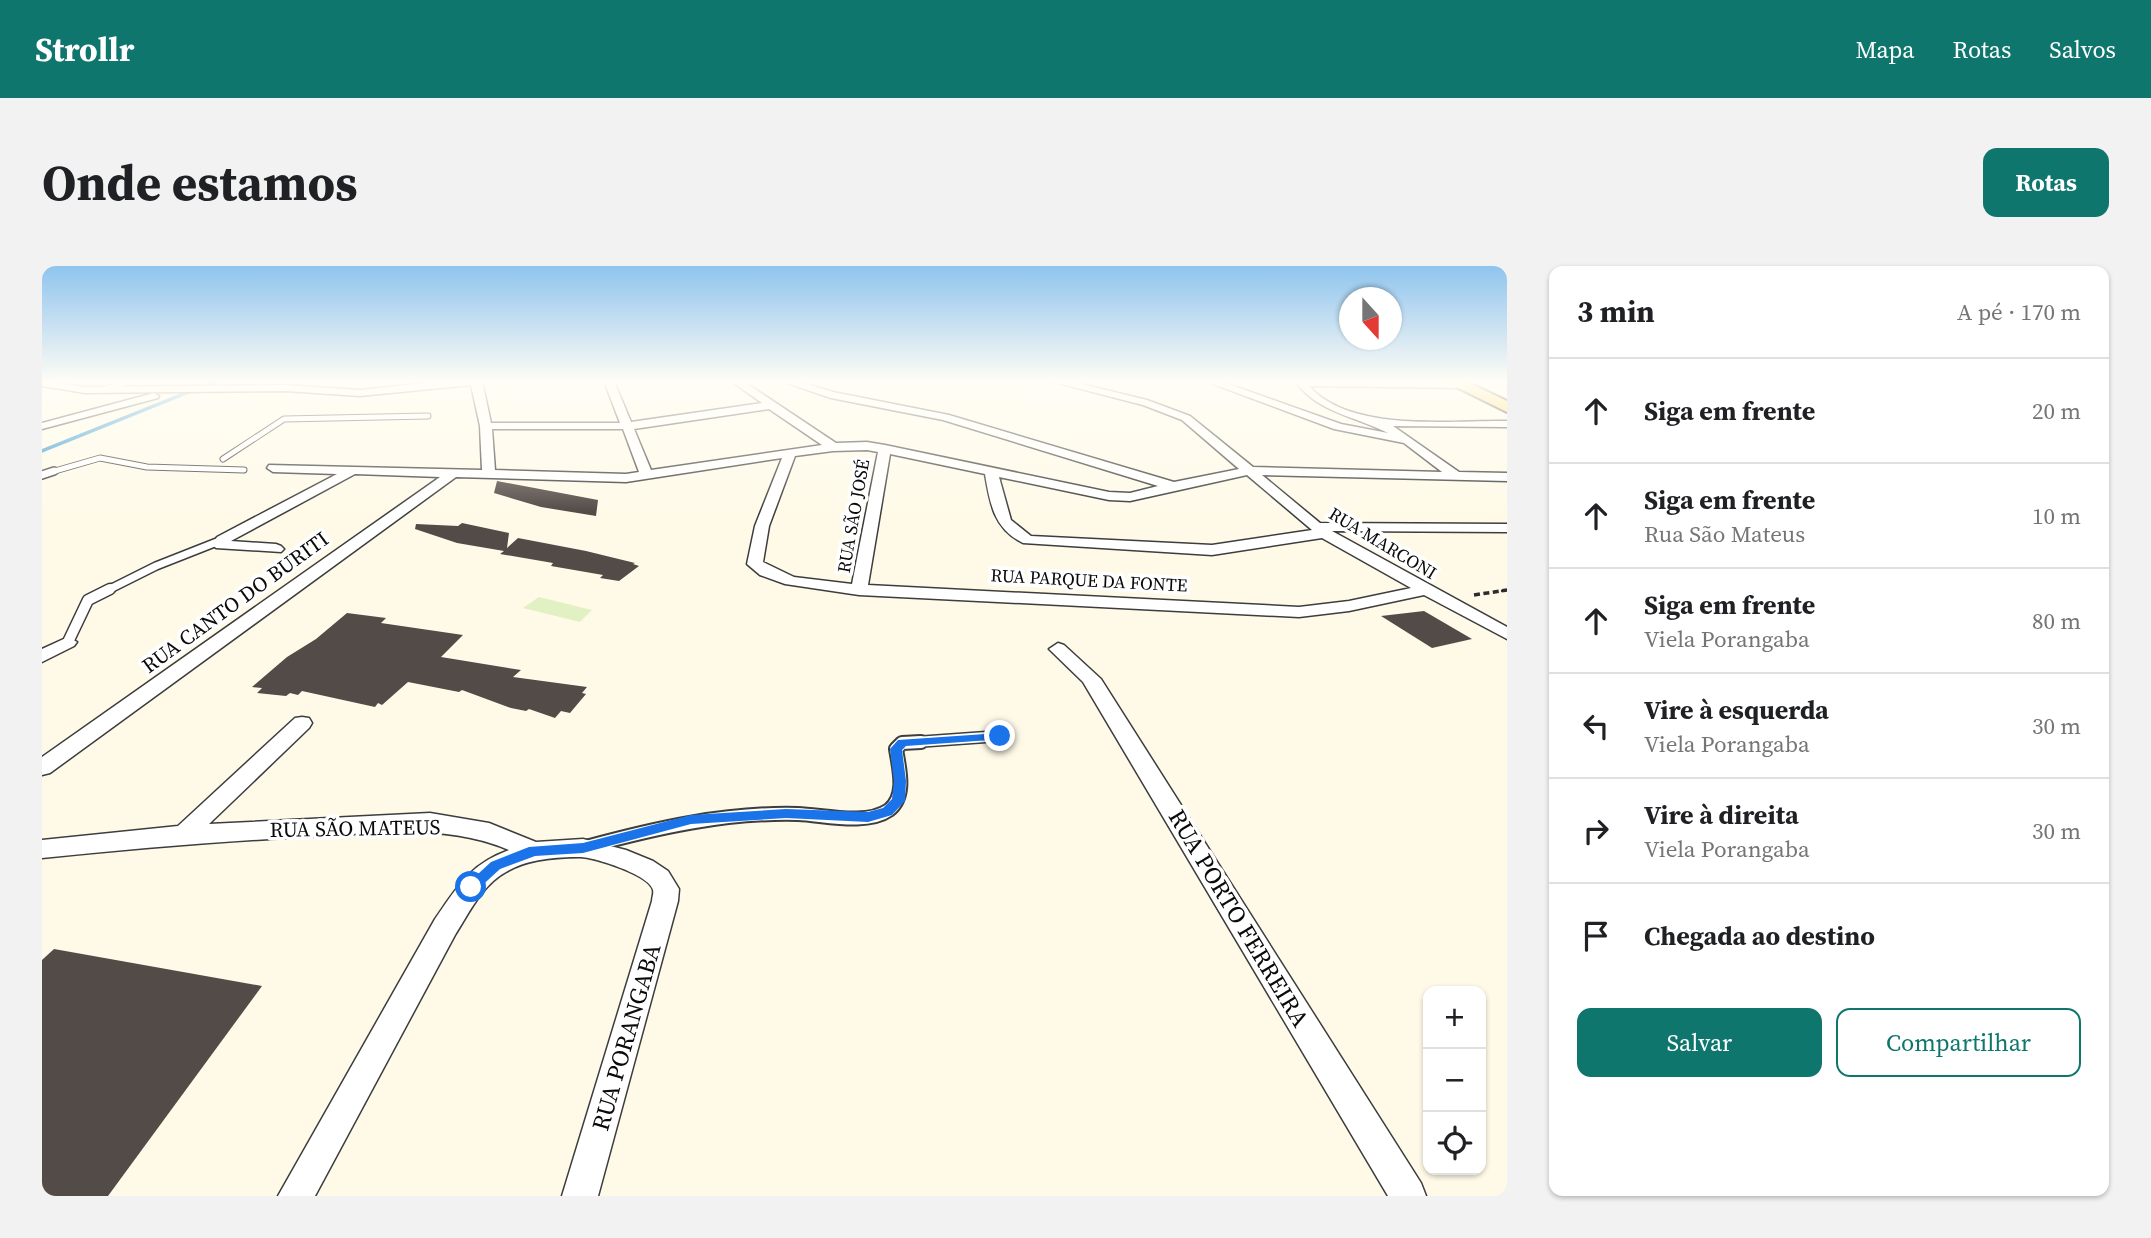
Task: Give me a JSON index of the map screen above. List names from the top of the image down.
{
  "streets": {
    "street": [
      "RUA SÃO JOSÉ",
      "RUA MARCONI",
      "RUA PARQUE DA FONTE",
      "RUA CANTO DO BURITI",
      "RUA SÃO MATEUS",
      "RUA PORTO FERREIRA",
      "RUA PORANGABA"
    ]
  },
  "crossings": [
    ["RUA SÃO JOSÉ", "RUA PARQUE DA FONTE"],
    ["RUA MARCONI", "RUA PARQUE DA FONTE"],
    ["RUA SÃO MATEUS", "RUA PORANGABA"]
  ],
  "north": "bottom",
  "page": {
    "header": "Strollr",
    "nav": ["Mapa", "Rotas", "Salvos"],
    "buttons": [
      "Rotas",
      ["Salvar", "Compartilhar"]
    ],
    "title": "Onde estamos",
    "heading": ["3 min", "A pé · 170 m"],
    "list": [
      ["Siga em frente", "20 m"],
      ["Siga em frente", "Rua São Mateus", "10 m"],
      ["Siga em frente", "Viela Porangaba", "80 m"],
      ["Vire à esquerda", "Viela Porangaba", "30 m"],
      ["Vire à direita", "Viela Porangaba", "30 m"],
      "Chegada ao destino"
    ],
    "map_buttons": ["+", "−"]
  }
}
